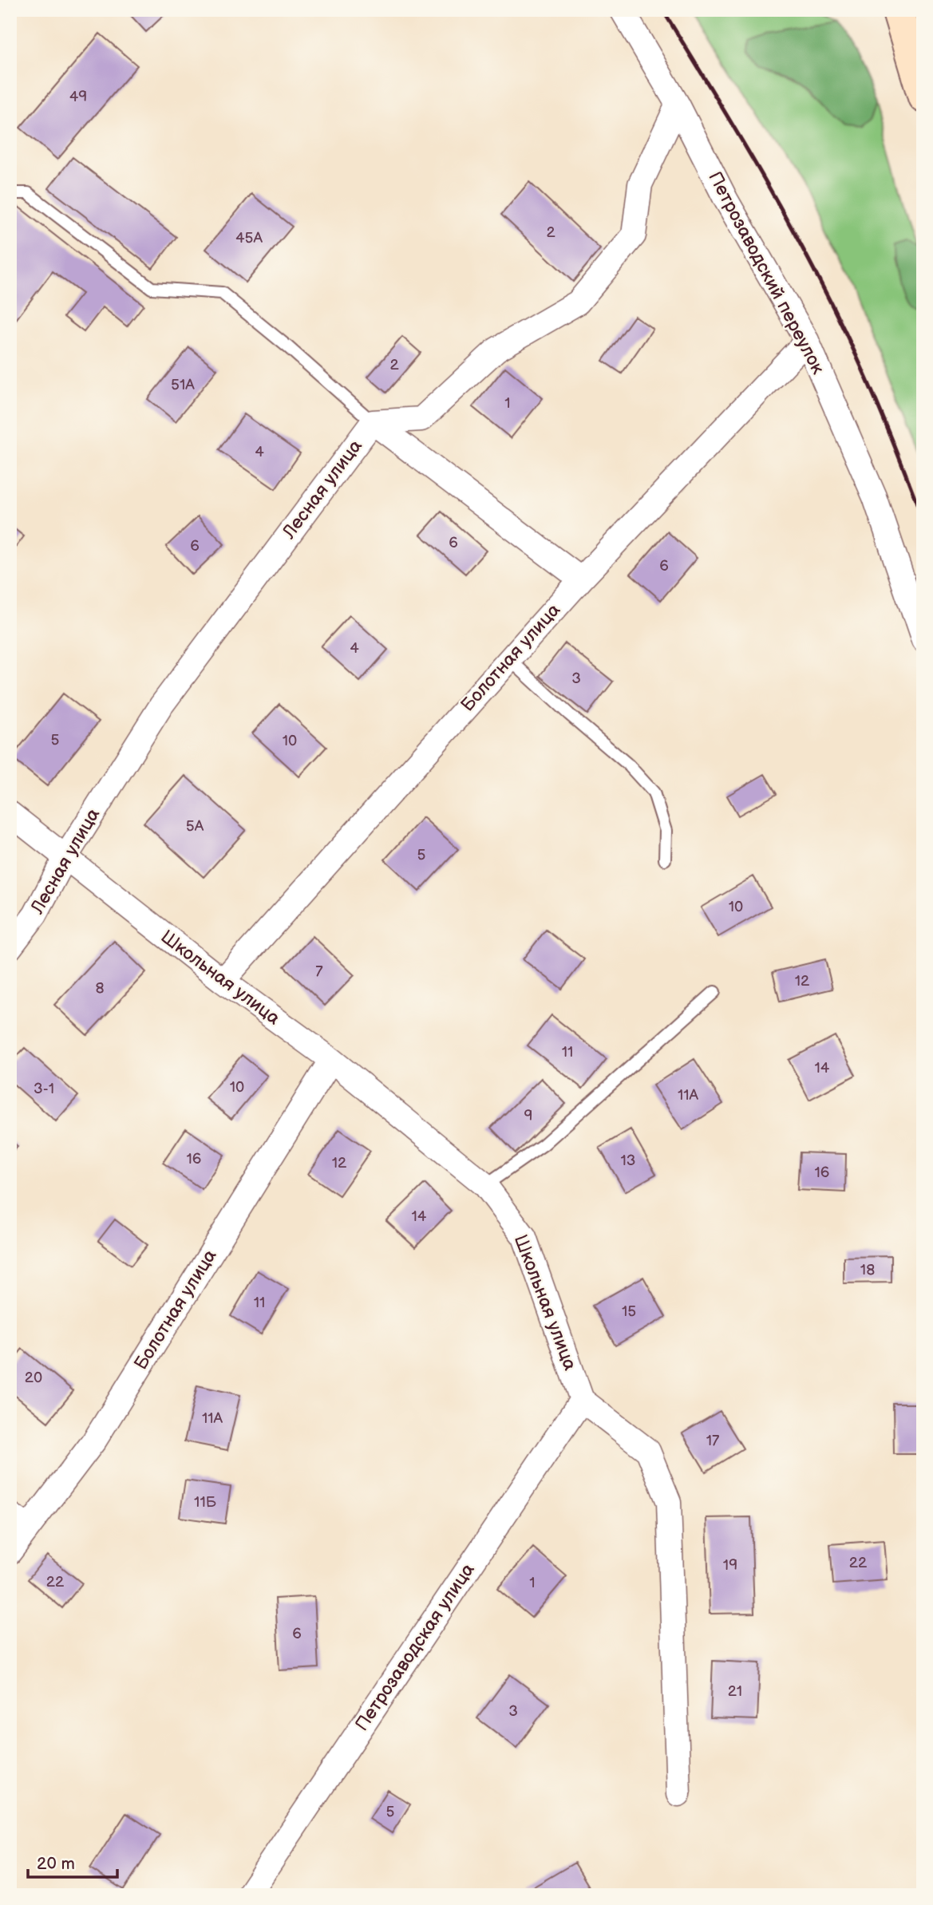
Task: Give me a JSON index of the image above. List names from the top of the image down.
{
  "streets": {
    "street": [
      "Петрозаводский переулок",
      "Лесная улица",
      "Болотная улица",
      "Школьная улица",
      "Петрозаводская улица"
    ]
  },
  "crossings": [
    ["Петрозаводский переулок", "Лесная улица"],
    ["Петрозаводский переулок", "Болотная улица"],
    ["Лесная улица", "Школьная улица"],
    ["Болотная улица", "Школьная улица"],
    ["Школьная улица", "Петрозаводская улица"]
  ],
  "house_numbers": [
    "49",
    "2",
    "45А",
    "2",
    "51А",
    "1",
    "4",
    "6",
    "6",
    "6",
    "4",
    "3",
    "5",
    "10",
    "5А",
    "5",
    "10",
    "7",
    "12",
    "8",
    "11",
    "14",
    "10",
    "3-1",
    "11А",
    "9",
    "16",
    "13",
    "12",
    "16",
    "14",
    "18",
    "11",
    "15",
    "20",
    "11А",
    "17",
    "11Б",
    "22",
    "19",
    "22",
    "1",
    "6",
    "21",
    "3",
    "5"
  ],
  "scale_bar": "20 m"
}
